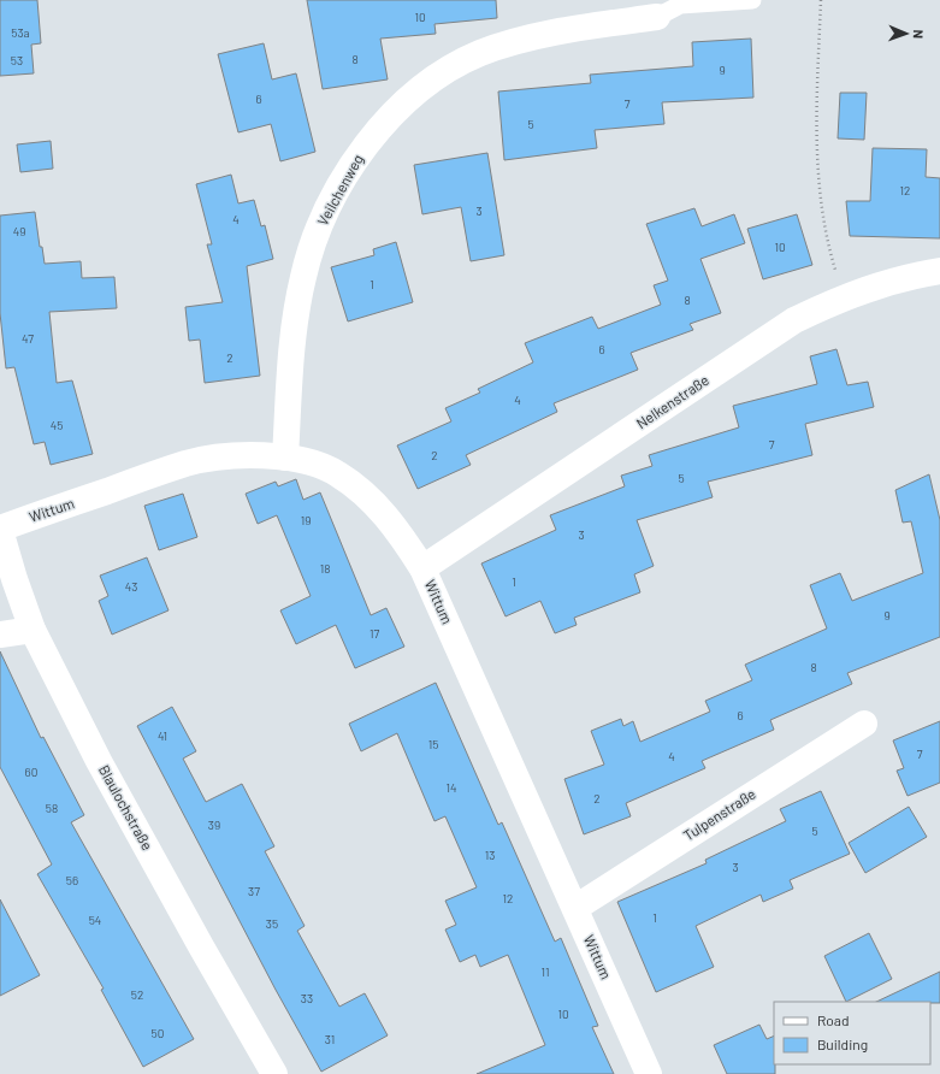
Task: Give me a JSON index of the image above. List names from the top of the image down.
{
  "streets": {
    "street": [
      "Veilchenweg",
      "Nelkenstraße",
      "Wittum",
      "Blaulochstraße",
      "Tulpenstraße"
    ]
  },
  "crossings": [
    ["Veilchenweg", "Wittum"],
    ["Nelkenstraße", "Wittum"],
    ["Wittum", "Blaulochstraße"],
    ["Wittum", "Tulpenstraße"]
  ],
  "house_numbers": [
    "10",
    "53a",
    "8",
    "53",
    "9",
    "6",
    "7",
    "5",
    "12",
    "3",
    "4",
    "49",
    "10",
    "1",
    "8",
    "47",
    "6",
    "2",
    "4",
    "45",
    "7",
    "2",
    "5",
    "19",
    "3",
    "18",
    "1",
    "43",
    "9",
    "17",
    "8",
    "6",
    "41",
    "15",
    "7",
    "4",
    "60",
    "14",
    "2",
    "58",
    "39",
    "5",
    "13",
    "3",
    "56",
    "37",
    "12",
    "1",
    "54",
    "35",
    "11",
    "52",
    "33",
    "10",
    "50",
    "31"
  ],
  "legend": ["Road", "Building"],
  "north": "right"
}
